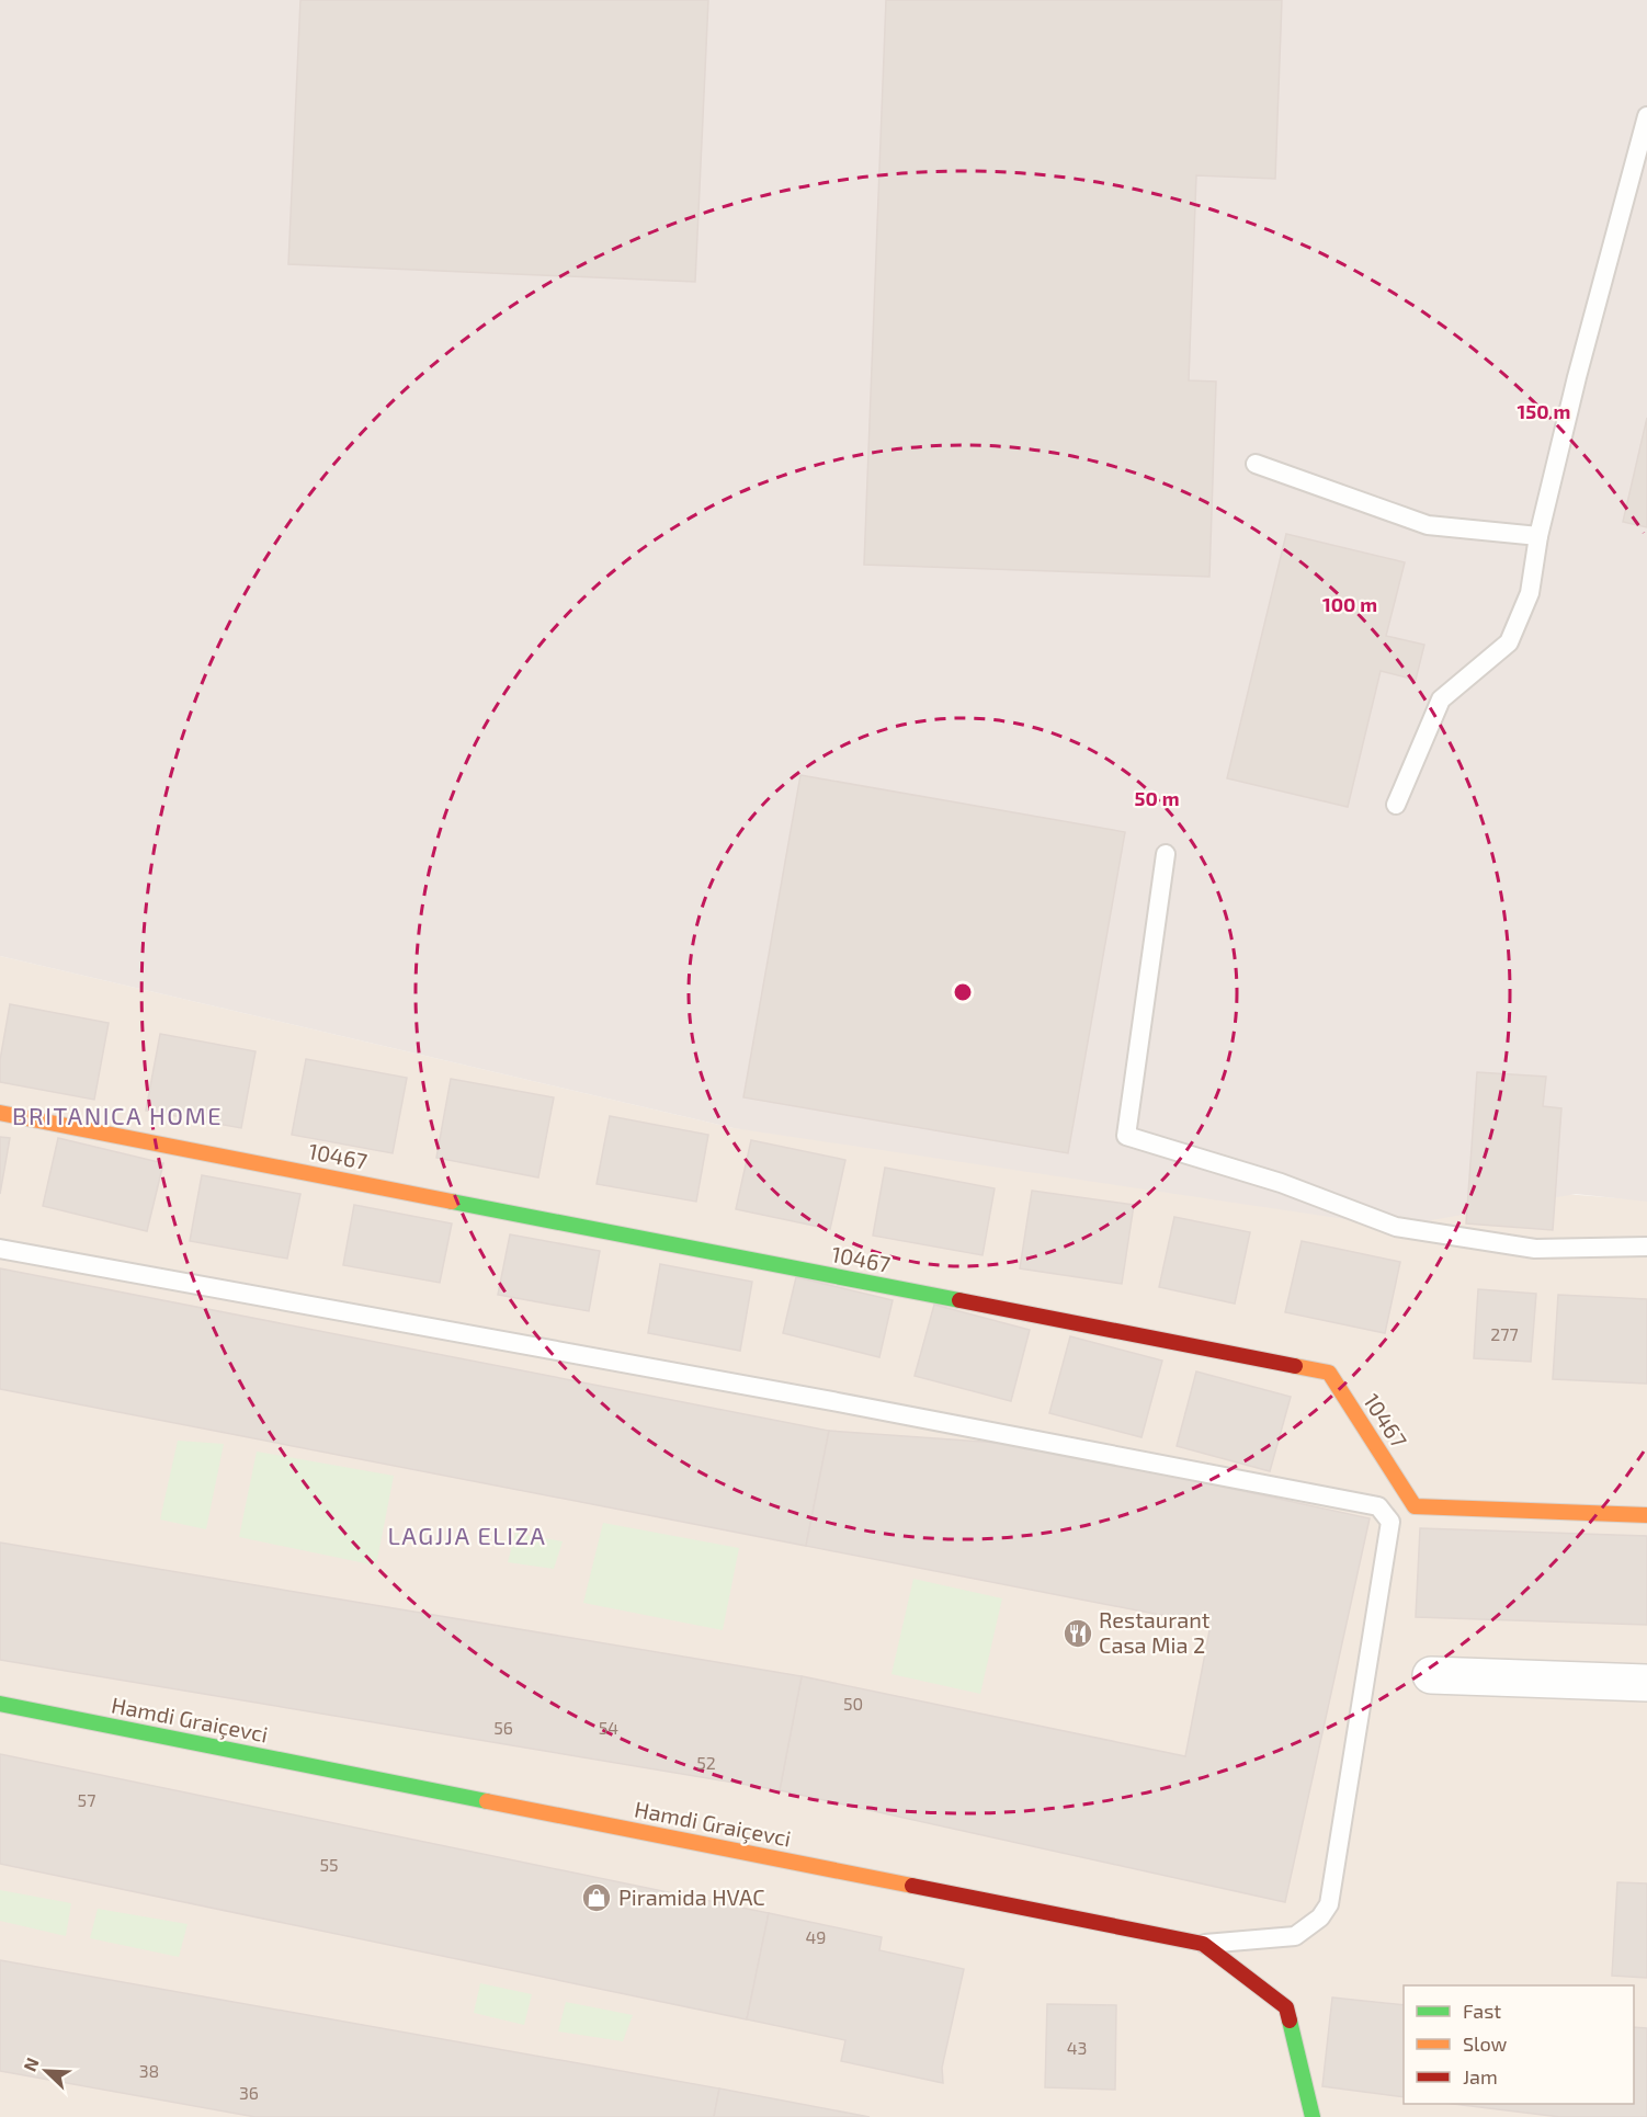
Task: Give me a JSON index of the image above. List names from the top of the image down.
{
  "streets": {
    "street": ["10467", "Hamdi Graiçevci"]
  },
  "districts": ["BRITANICA HOME", "LAGJJA ELIZA"],
  "places": {
    "restaurant": ["Restaurant Casa Mia 2"],
    "shop": ["Piramida HVAC"]
  },
  "house_numbers": [
    "277",
    "50",
    "56",
    "54",
    "52",
    "57",
    "55",
    "49",
    "43",
    "38",
    "36"
  ],
  "legend": ["Fast", "Slow", "Jam"],
  "north": "top left",
  "rings": ["150 m", "100 m", "50 m"]
}
